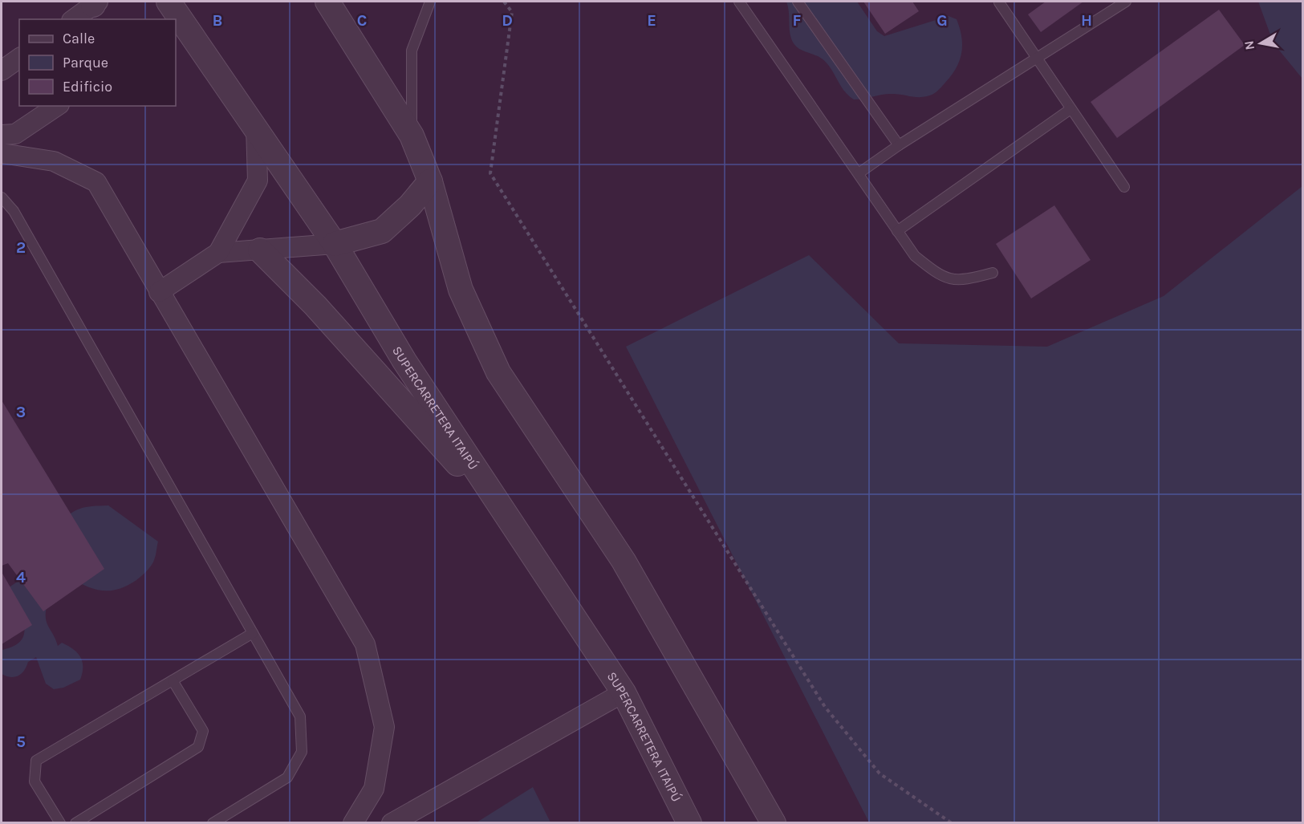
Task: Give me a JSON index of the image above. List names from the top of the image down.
{
  "streets": {
    "street": ["SUPERCARRETERA ITAIPÚ"]
  },
  "legend": ["Calle", "Parque", "Edificio"],
  "north": "left",
  "grid": {
    "columns": [
      "B",
      "C",
      "D",
      "E",
      "F",
      "G",
      "H"
    ],
    "rows": [
      "2",
      "3",
      "4",
      "5"
    ]
  }
}
